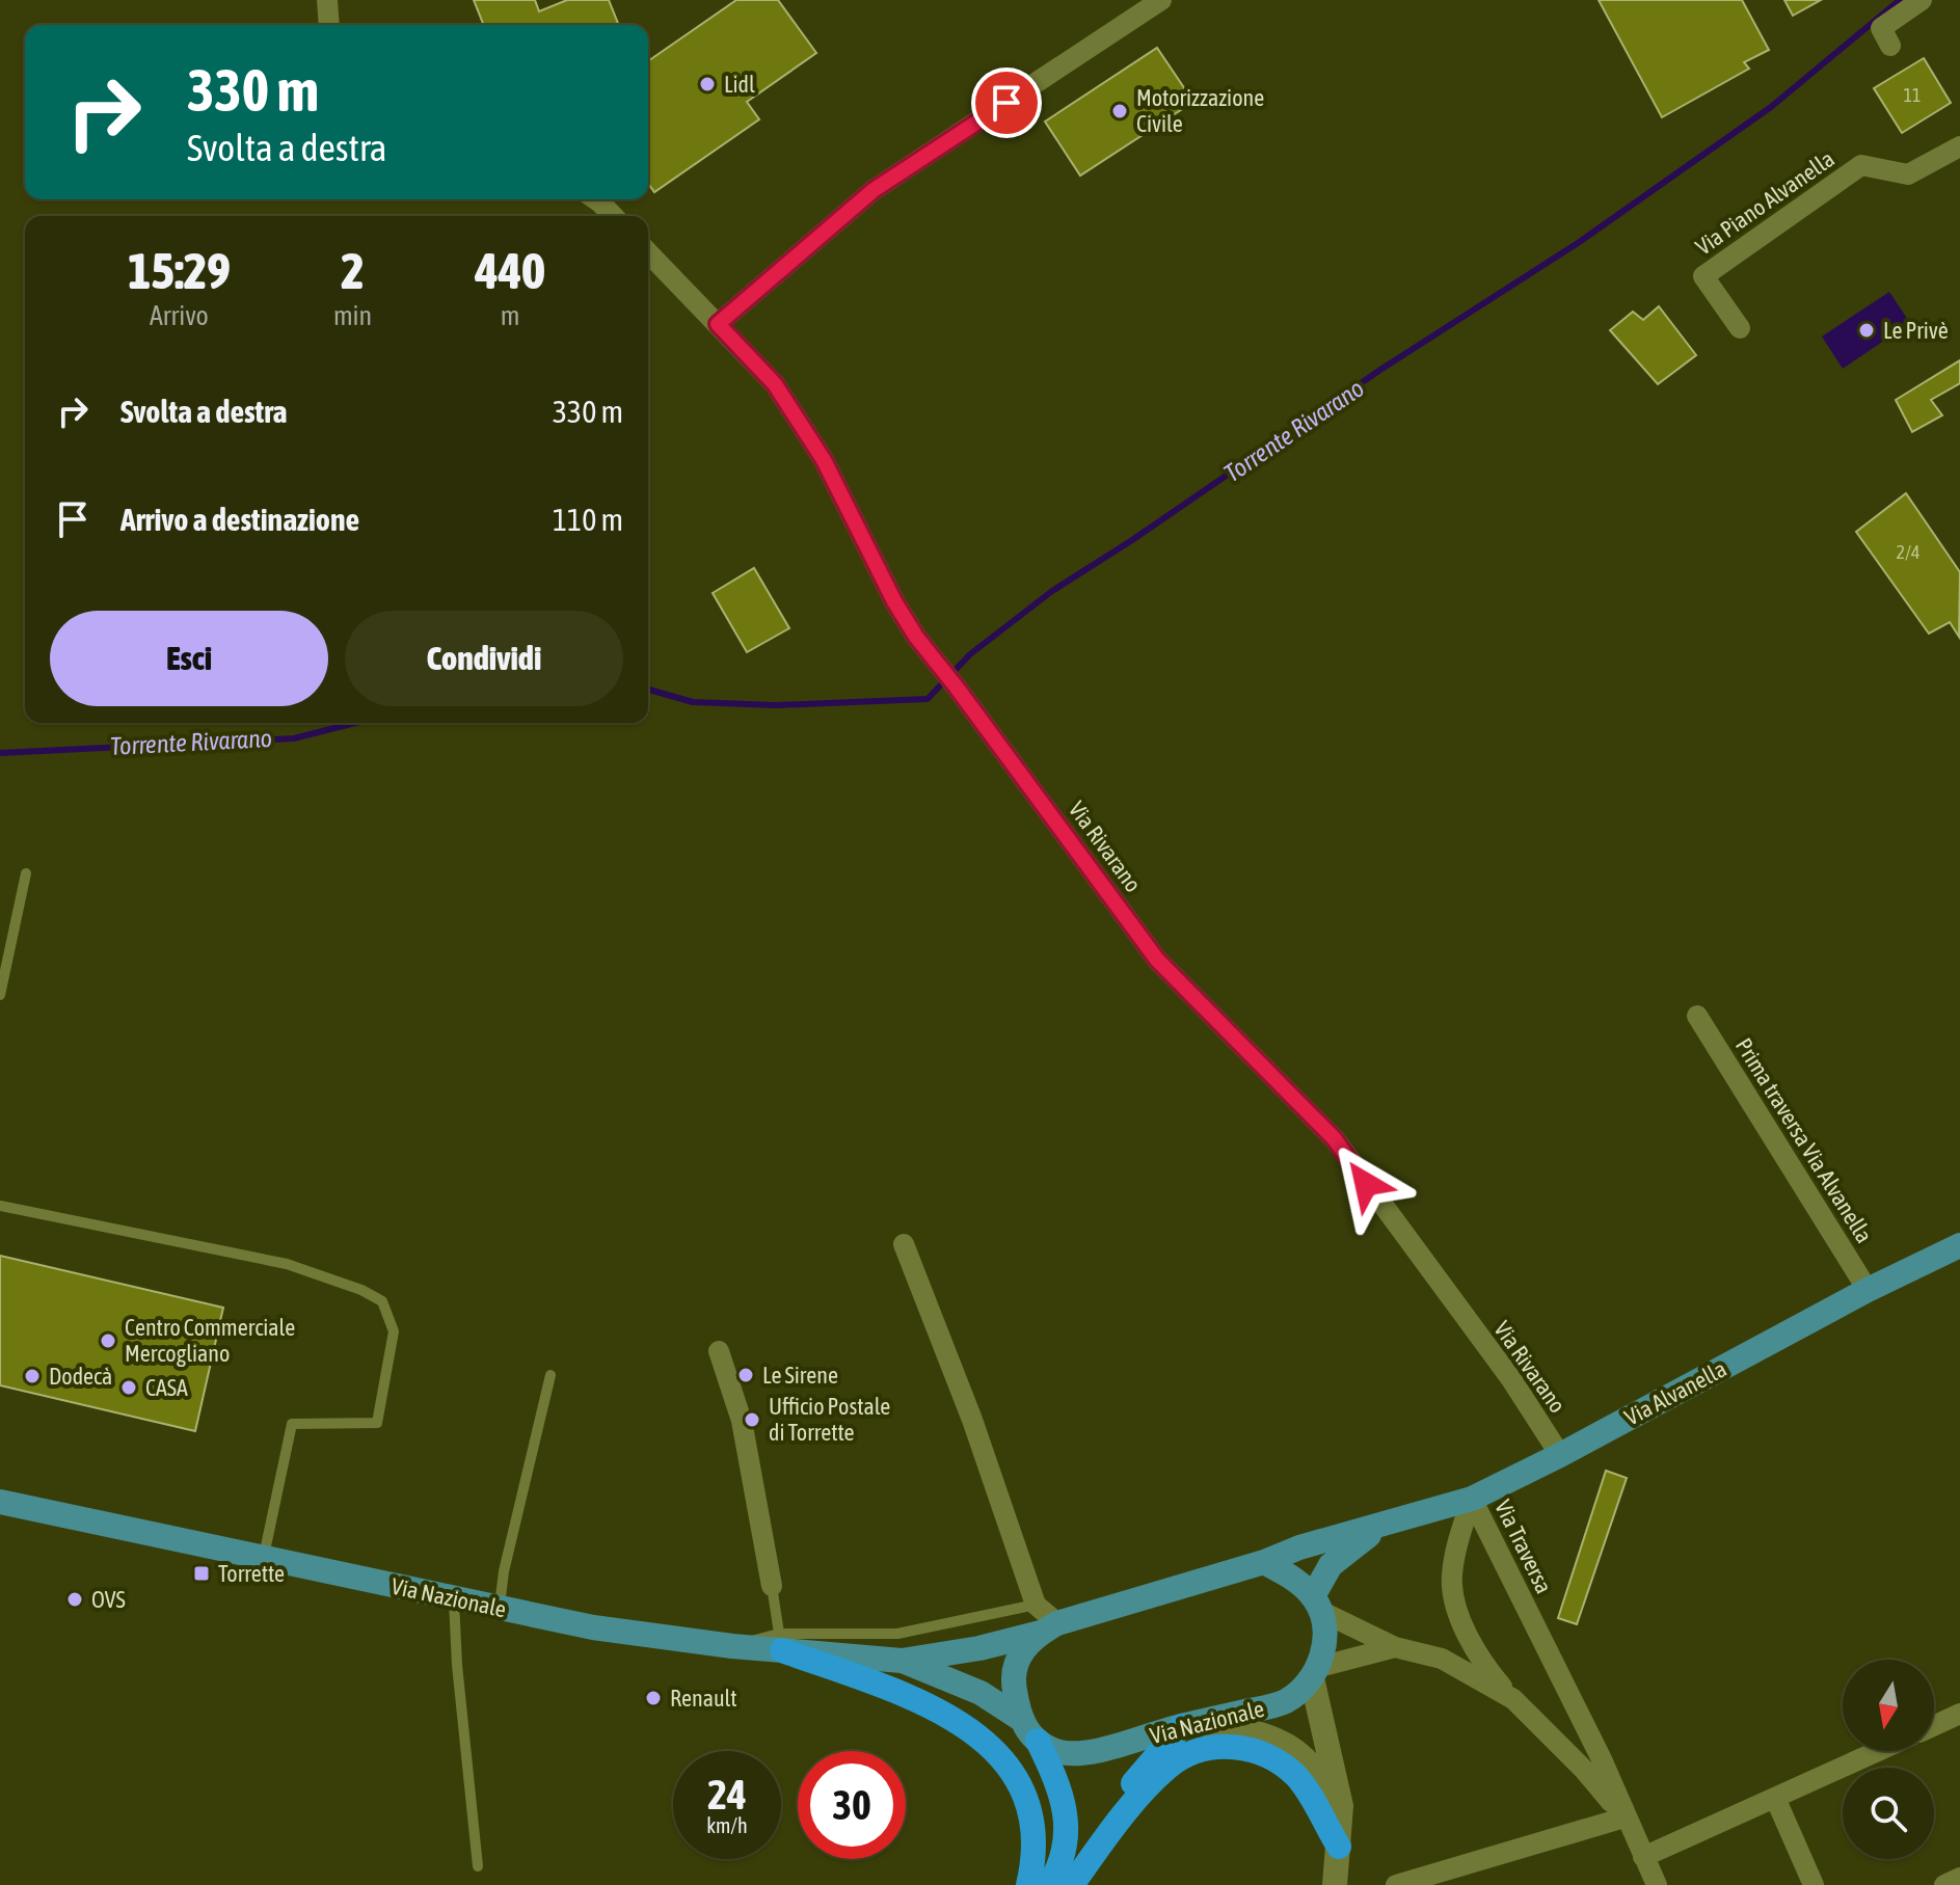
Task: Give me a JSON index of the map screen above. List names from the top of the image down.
{
  "streets": {
    "main road": ["Via Alvanella", "Via Nazionale"],
    "street": [
      "Via Piano Alvanella",
      "Via Rivarano",
      "Prima traversa Via Alvanella",
      "Via Traversa"
    ]
  },
  "crossings": [
    ["Via Rivarano", "Via Alvanella"],
    ["Prima traversa Via Alvanella", "Via Alvanella"],
    ["Via Alvanella", "Via Traversa"],
    ["Via Alvanella", "Via Nazionale"],
    ["Via Traversa", "Via Nazionale"]
  ],
  "water": ["Torrente Rivarano"],
  "places": {
    "other": [
      "Lidl",
      "Motorizzazione Civile",
      "Le Privè",
      "Centro Commerciale Mercogliano",
      "Le Sirene",
      "Dodecà",
      "CASA",
      "Ufficio Postale di Torrette",
      "OVS",
      "Renault"
    ],
    "transit": ["Torrette"]
  },
  "house_numbers": ["11", "2/4"],
  "north": "bottom",
  "page": {
    "turn": ["330 m", "Svolta a destra"],
    "eta": [
      "15:29",
      "Arrivo",
      "2",
      "min",
      "440",
      "m"
    ],
    "list": [
      {
        "name": "Svolta a destra",
        "value": "330 m"
      },
      {
        "name": "Arrivo a destinazione",
        "value": "110 m"
      }
    ],
    "buttons": ["Esci", "Condividi"],
    "speed": "24 km/h",
    "limit": "30"
  }
}
